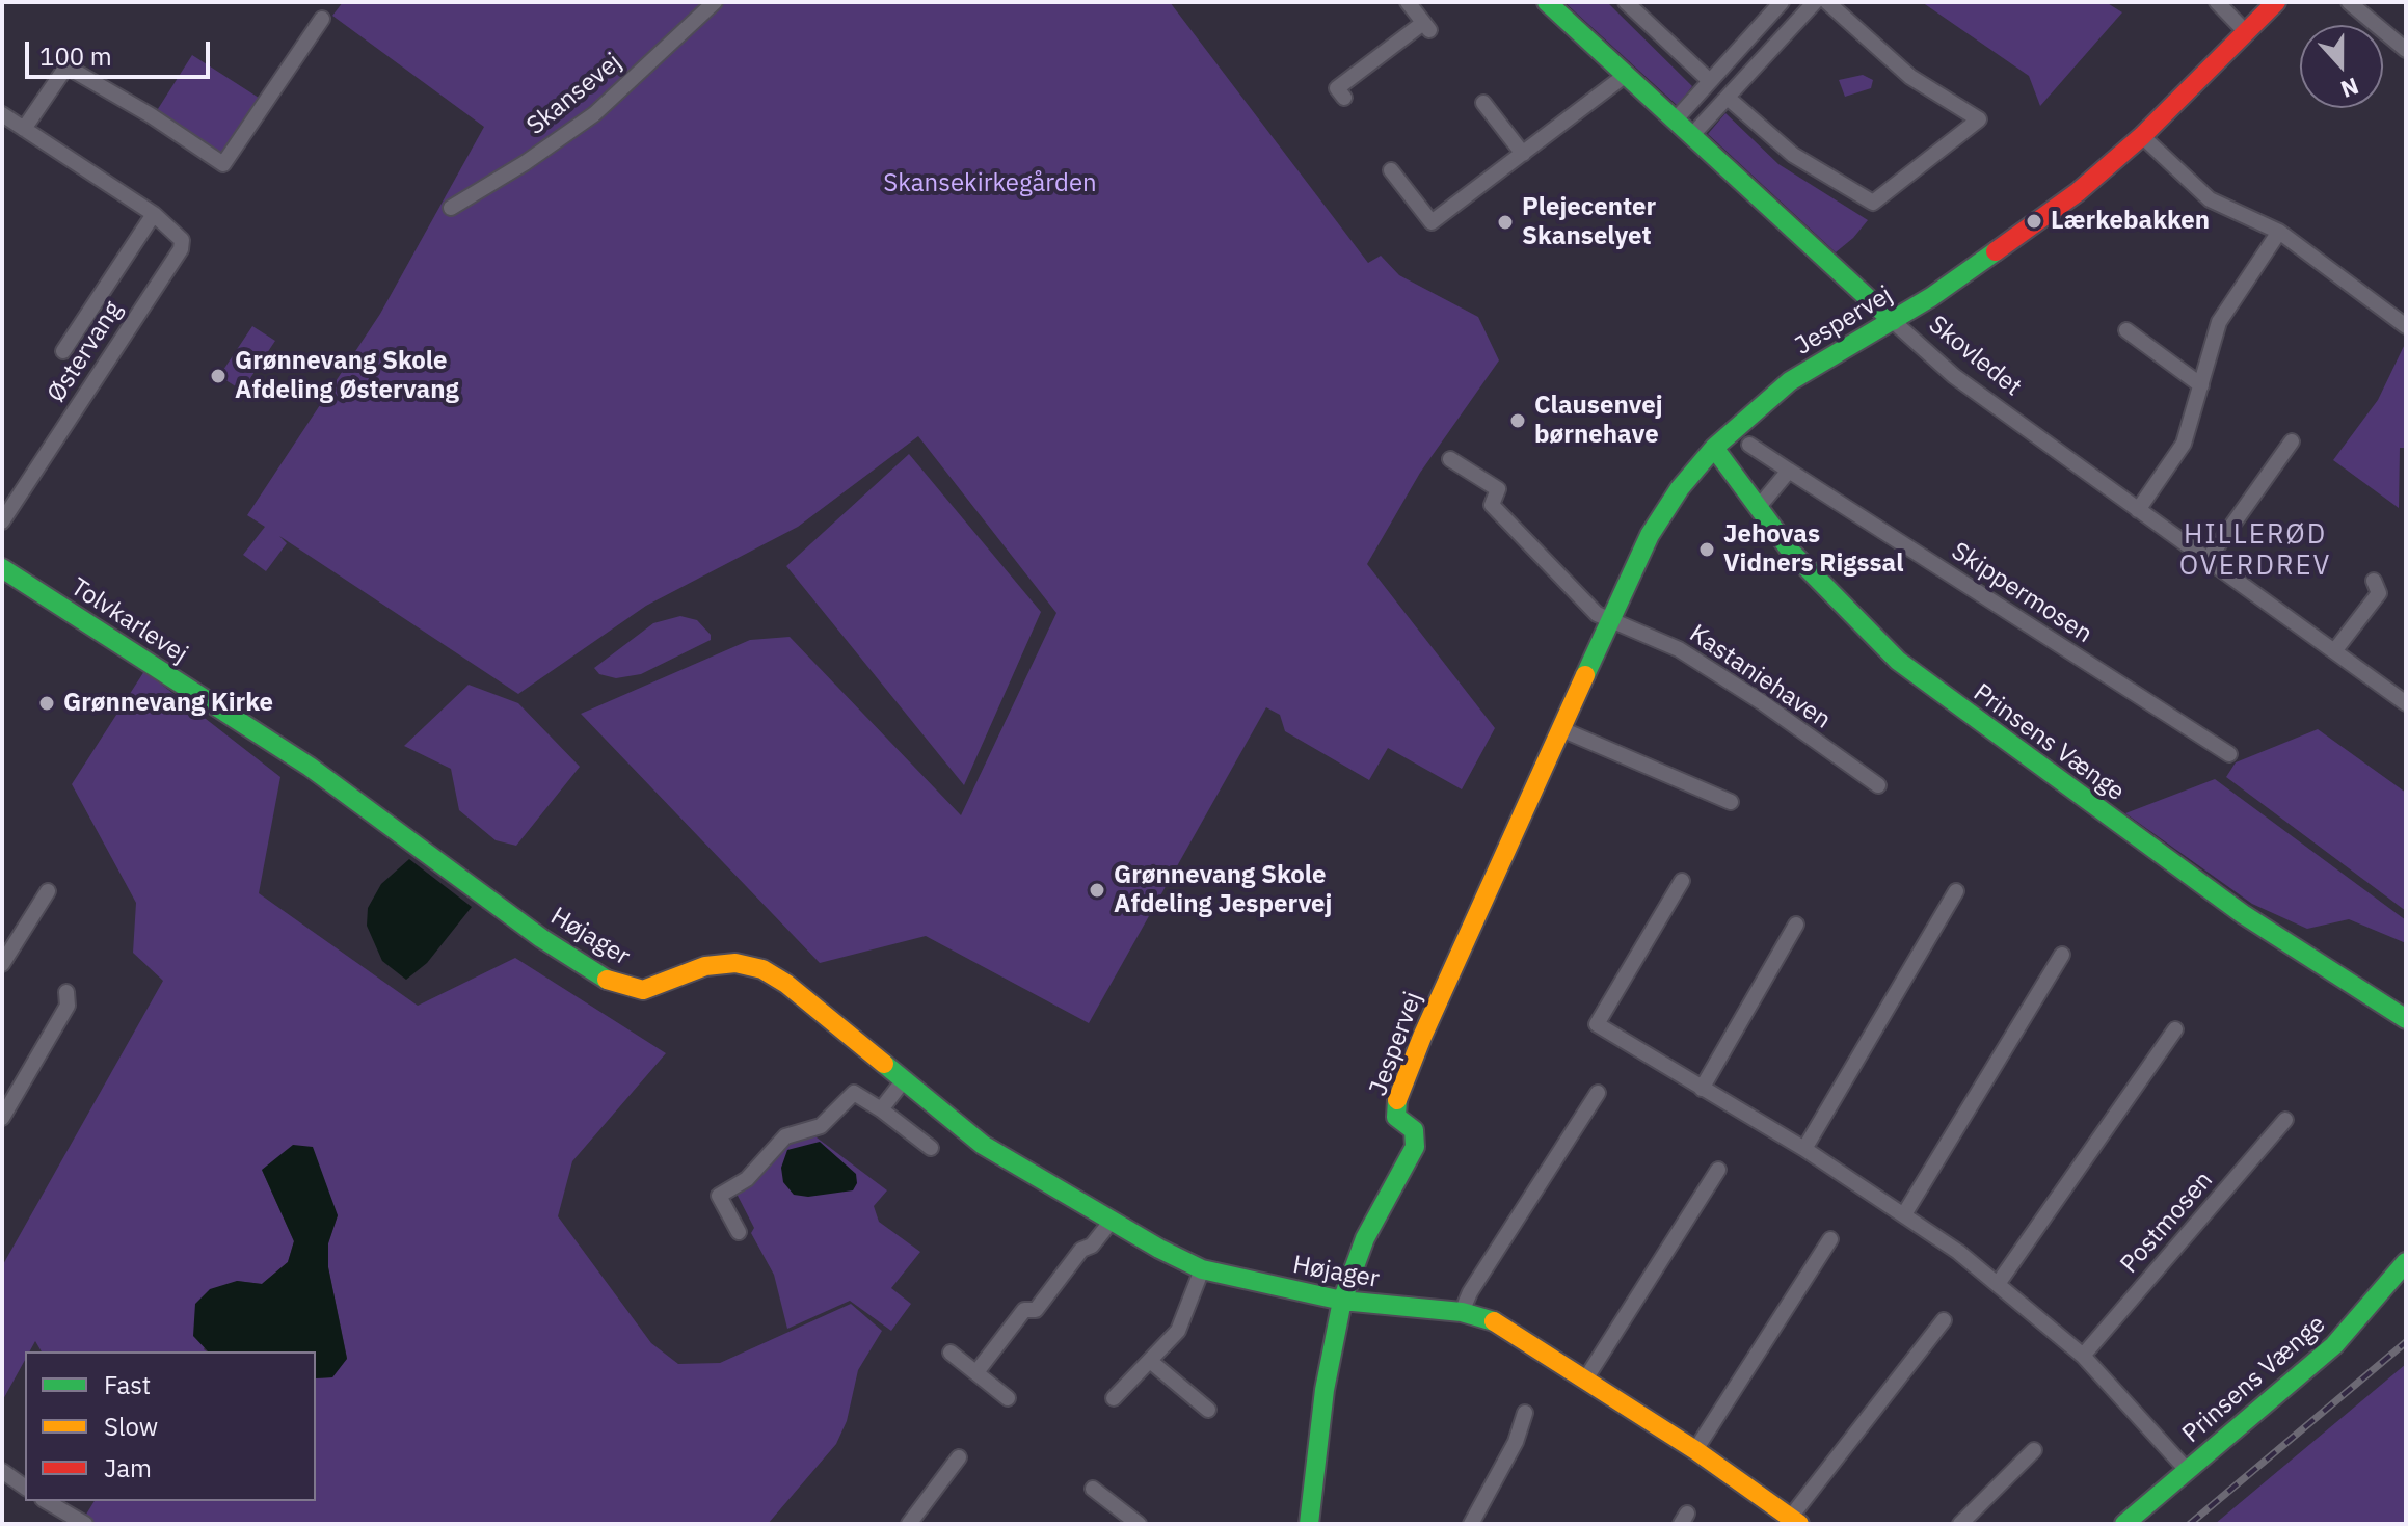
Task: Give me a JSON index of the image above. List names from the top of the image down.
{
  "streets": {
    "street": [
      "Skansevej",
      "Jespervej",
      "Østervang",
      "Skovledet",
      "Skippermosen",
      "Tolvkarlevej",
      "Kastaniehaven",
      "Prinsens Vænge",
      "Højager",
      "Postmosen"
    ]
  },
  "crossings": [
    ["Jespervej", "Skovledet"],
    ["Jespervej", "Kastaniehaven"],
    ["Jespervej", "Prinsens Vænge"],
    ["Jespervej", "Højager"],
    ["Tolvkarlevej", "Højager"]
  ],
  "districts": ["HILLERØD OVERDREV"],
  "parks": ["Skansekirkegården"],
  "places": [
    "Lærkebakken",
    "Plejecenter Skanselyet",
    "Grønnevang Skole Afdeling Østervang",
    "Clausenvej børnehave",
    "Jehovas Vidners Rigssal",
    "Grønnevang Kirke",
    "Grønnevang Skole Afdeling Jespervej"
  ],
  "legend": ["Fast", "Slow", "Jam"],
  "scale_bar": "100 m",
  "north": "bottom"
}
